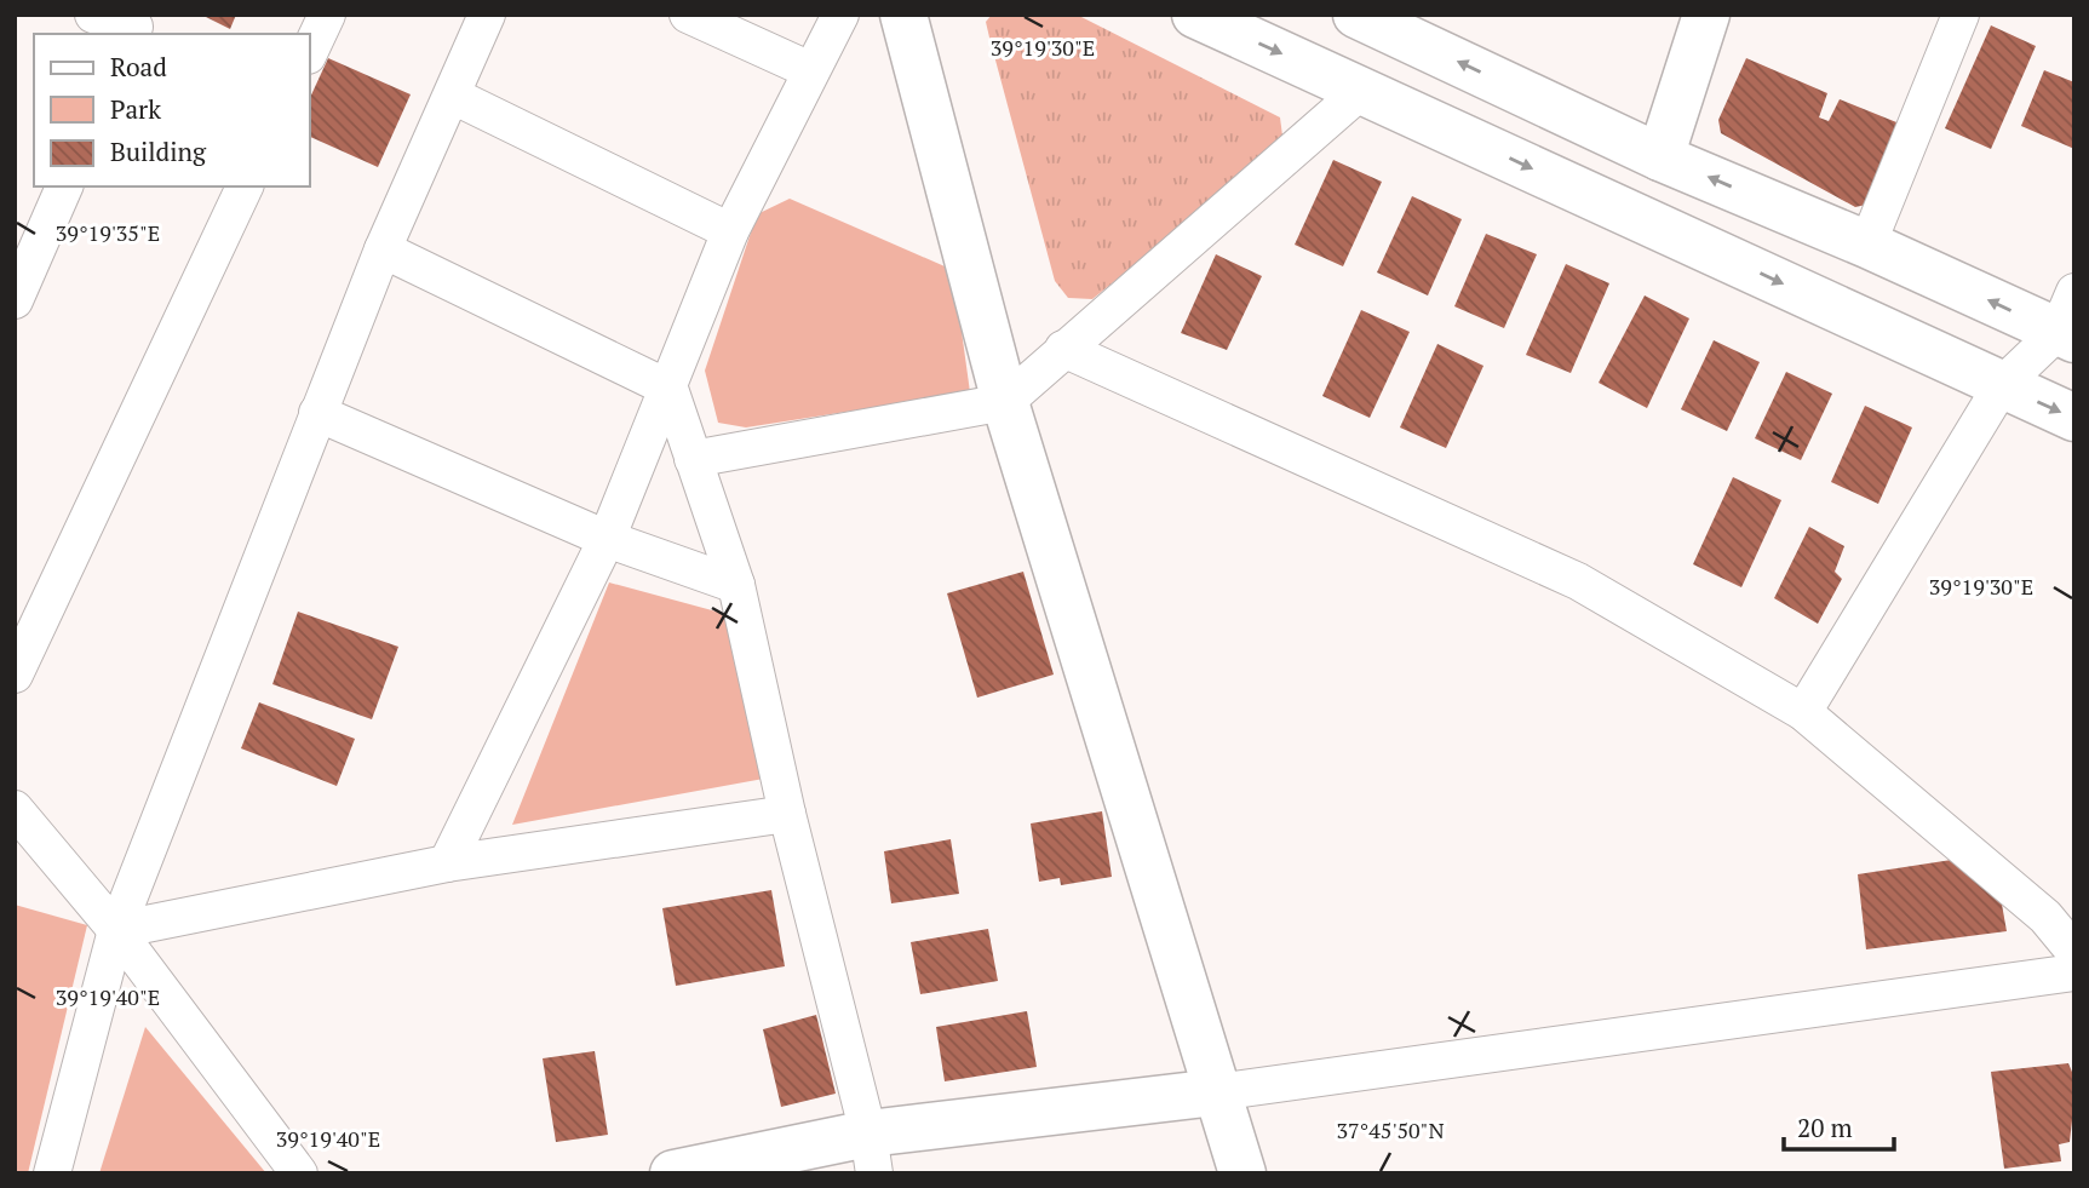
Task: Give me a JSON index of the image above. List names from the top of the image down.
{
  "legend": ["Road", "Park", "Building"],
  "scale_bar": "20 m",
  "coordinates": [
    "39°19'30\"E",
    "39°19'35\"E",
    "39°19'40\"E",
    "37°45'50\"N"
  ]
}
